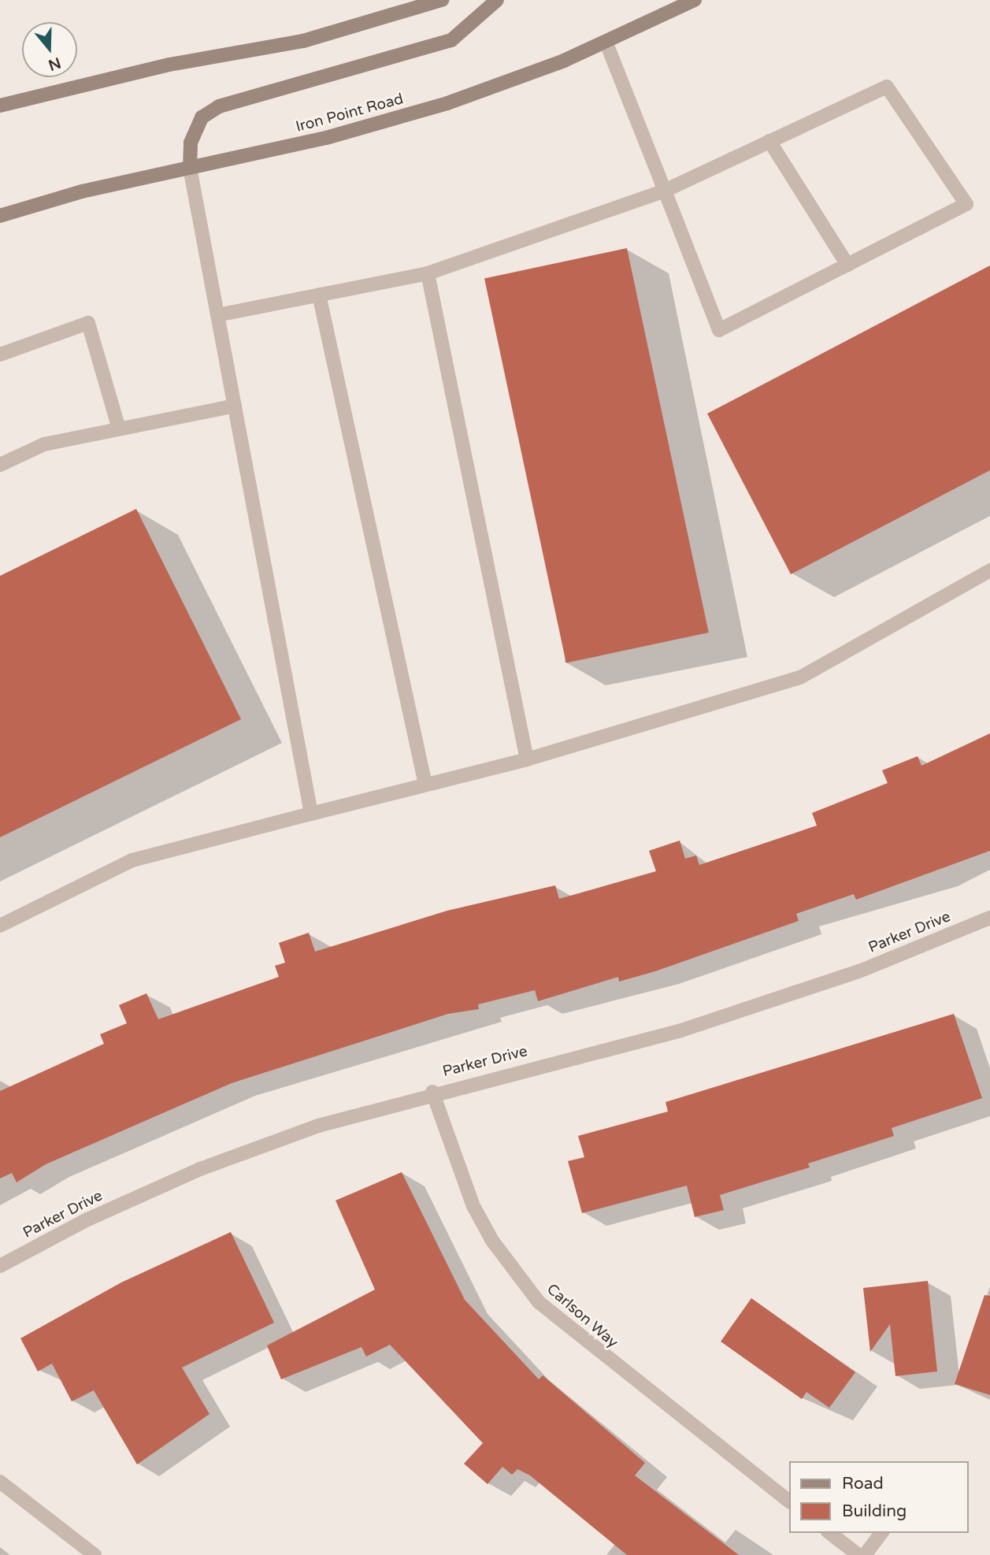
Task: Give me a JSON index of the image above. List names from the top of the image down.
{
  "streets": {
    "main road": ["Iron Point Road"],
    "street": ["Parker Drive", "Carlson Way"]
  },
  "crossings": [
    ["Parker Drive", "Carlson Way"]
  ],
  "legend": ["Road", "Building"],
  "north": "bottom"
}
